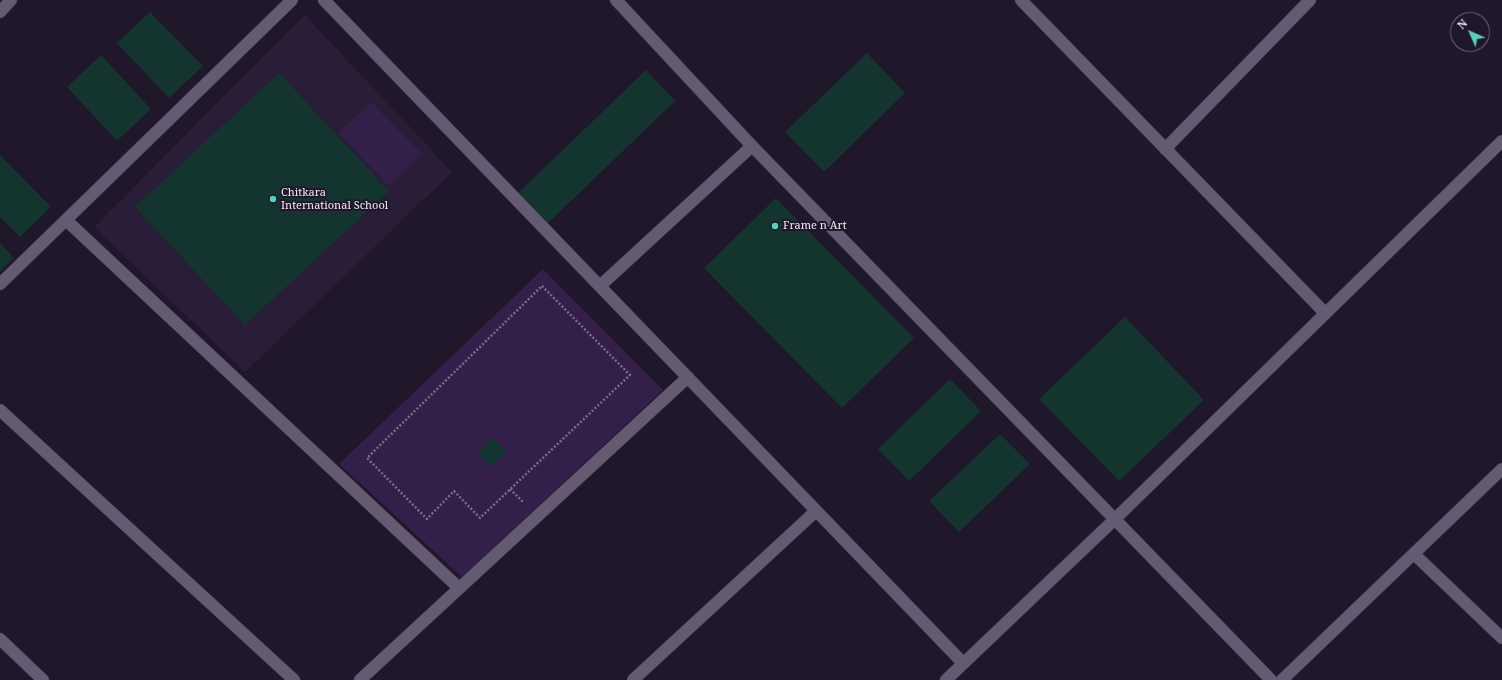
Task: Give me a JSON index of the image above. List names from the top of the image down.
{
  "places": ["Chitkara International School", "Frame n Art"],
  "north": "top left"
}
